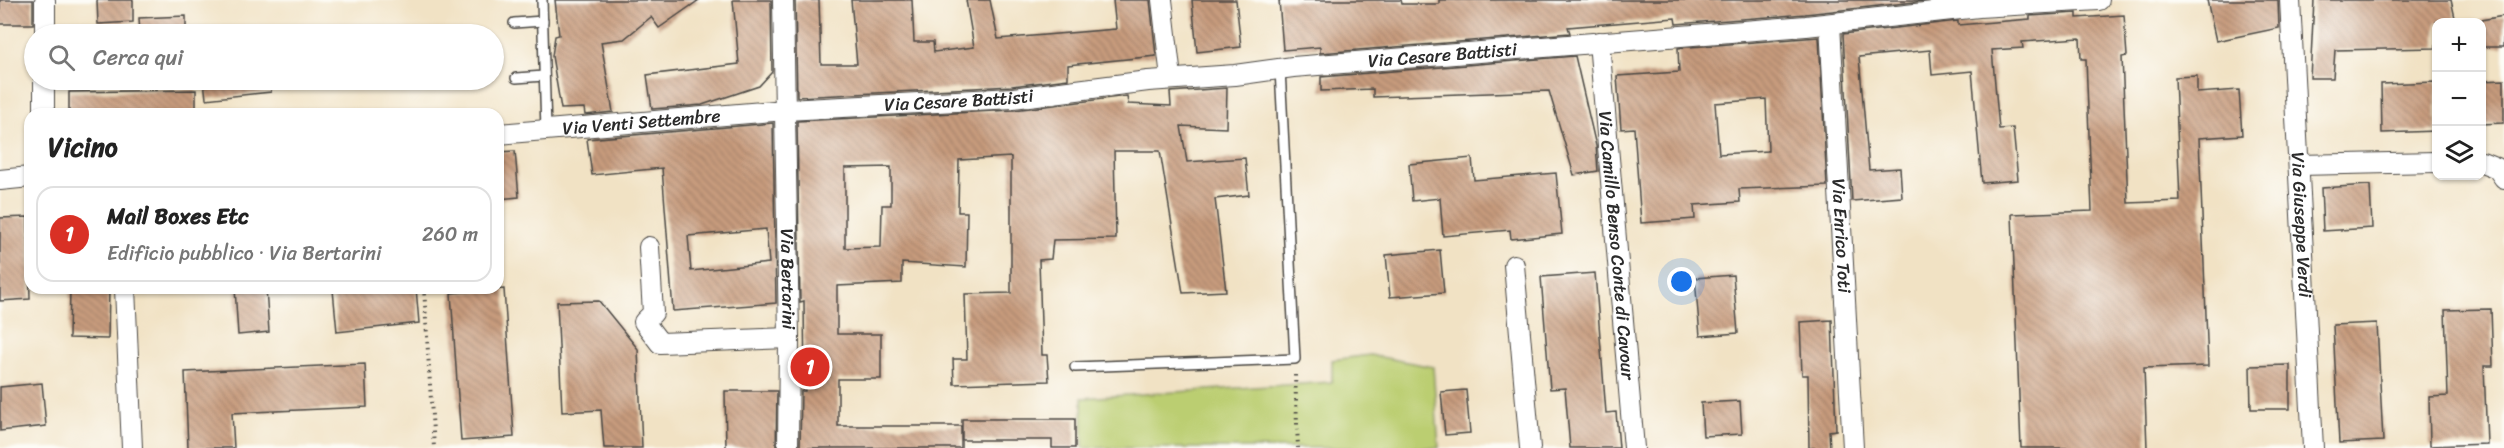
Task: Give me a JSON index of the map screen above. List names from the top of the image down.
{
  "streets": {
    "street": [
      "Via Cesare Battisti",
      "Via Venti Settembre",
      "Via Giuseppe Verdi",
      "Via Enrico Toti",
      "Via Camillo Benso Conte di Cavour",
      "Via Bertarini"
    ]
  },
  "crossings": [
    ["Via Cesare Battisti", "Via Venti Settembre"],
    ["Via Cesare Battisti", "Via Enrico Toti"],
    ["Via Cesare Battisti", "Via Camillo Benso Conte di Cavour"],
    ["Via Cesare Battisti", "Via Bertarini"],
    ["Via Venti Settembre", "Via Bertarini"]
  ],
  "page": {
    "map_buttons": ["+", "−"],
    "search": "Cerca qui",
    "heading": "Vicino",
    "list": [
      {
        "mark": "1",
        "name": "Mail Boxes Etc",
        "note": "Edificio pubblico · Via Bertarini",
        "value": "260 m"
      }
    ],
    "pins": "1"
  }
}
